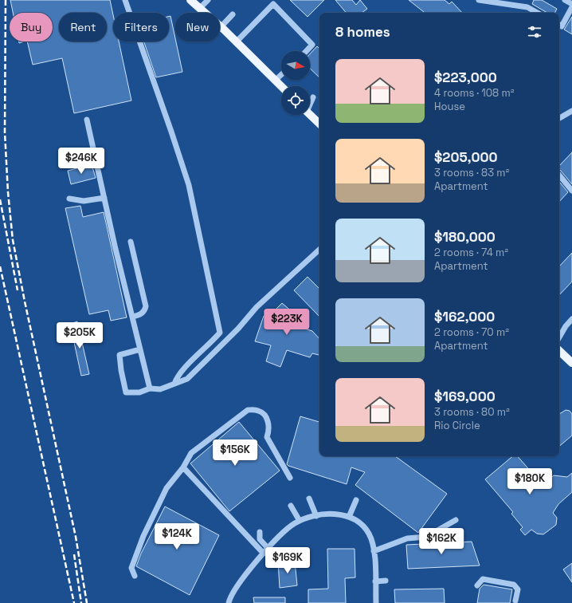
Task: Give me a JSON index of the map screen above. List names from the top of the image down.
{
  "north": "right",
  "page": {
    "chip": [
      "Buy",
      "Rent",
      "Filters",
      "New"
    ],
    "heading": "8 homes",
    "list": [
      {
        "name": "$223,000",
        "note": "4 rooms · 108 m² · House"
      },
      {
        "name": "$205,000",
        "note": "3 rooms · 83 m² · Apartment"
      },
      {
        "name": "$180,000",
        "note": "2 rooms · 74 m² · Apartment"
      },
      {
        "name": "$162,000",
        "note": "2 rooms · 70 m² · Apartment"
      },
      {
        "name": "$169,000",
        "note": "3 rooms · 80 m² · Rio Circle"
      }
    ],
    "price": [
      "$246K",
      "$223K",
      "$205K",
      "$156K",
      "$180K",
      "$124K",
      "$162K",
      "$169K"
    ]
  }
}
